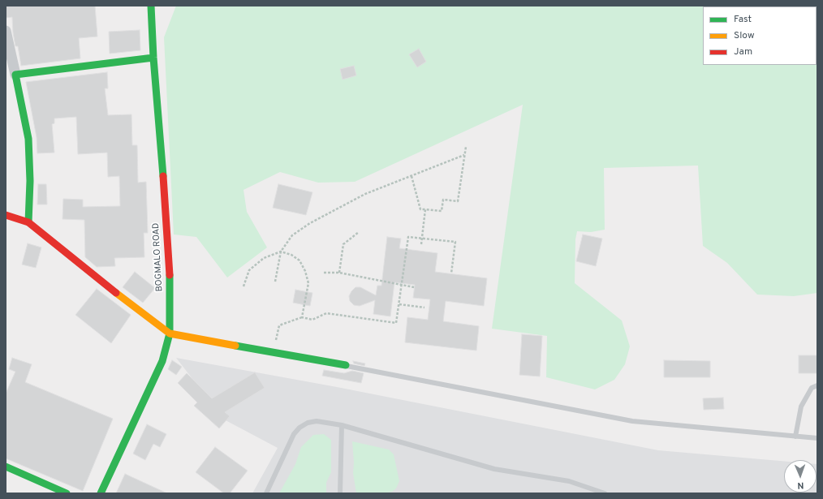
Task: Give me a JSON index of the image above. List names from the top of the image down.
{
  "streets": {
    "street": ["BOGMALO ROAD"]
  },
  "legend": ["Fast", "Slow", "Jam"],
  "north": "bottom"
}
